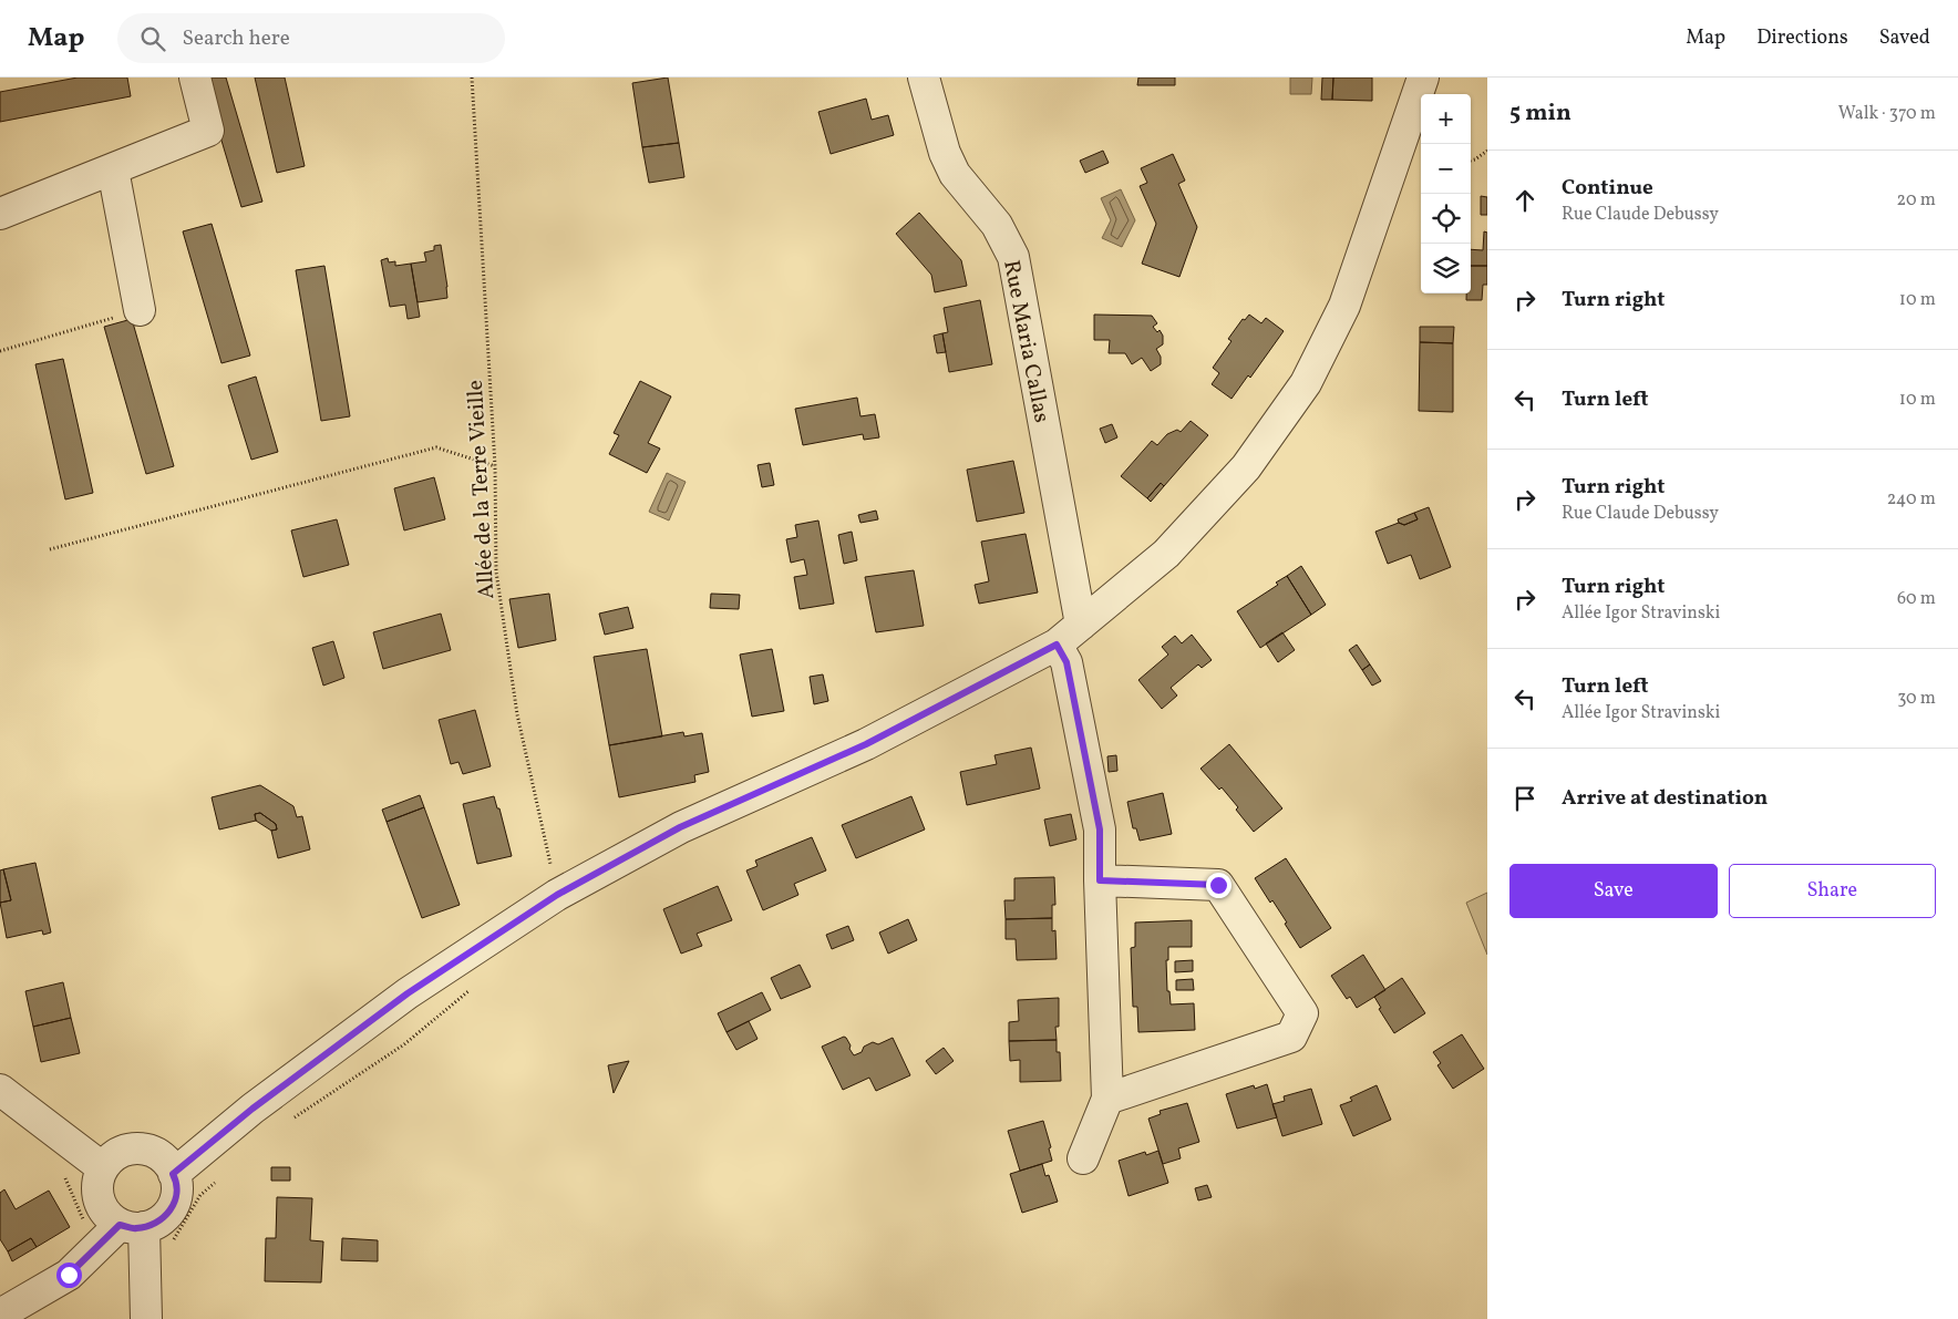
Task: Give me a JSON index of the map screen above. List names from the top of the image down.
{
  "streets": {
    "street": ["Rue Maria Callas"],
    "path": ["Allée de la Terre Vieille"]
  },
  "page": {
    "header": "Map",
    "search": "Search here",
    "nav": ["Map", "Directions", "Saved"],
    "heading": ["5 min", "Walk · 370 m"],
    "map_buttons": ["+", "−"],
    "list": [
      ["Continue", "Rue Claude Debussy", "20 m"],
      ["Turn right", "10 m"],
      ["Turn left", "10 m"],
      ["Turn right", "Rue Claude Debussy", "240 m"],
      ["Turn right", "Allée Igor Stravinski", "60 m"],
      ["Turn left", "Allée Igor Stravinski", "30 m"],
      "Arrive at destination"
    ],
    "buttons": ["Save", "Share"]
  }
}
